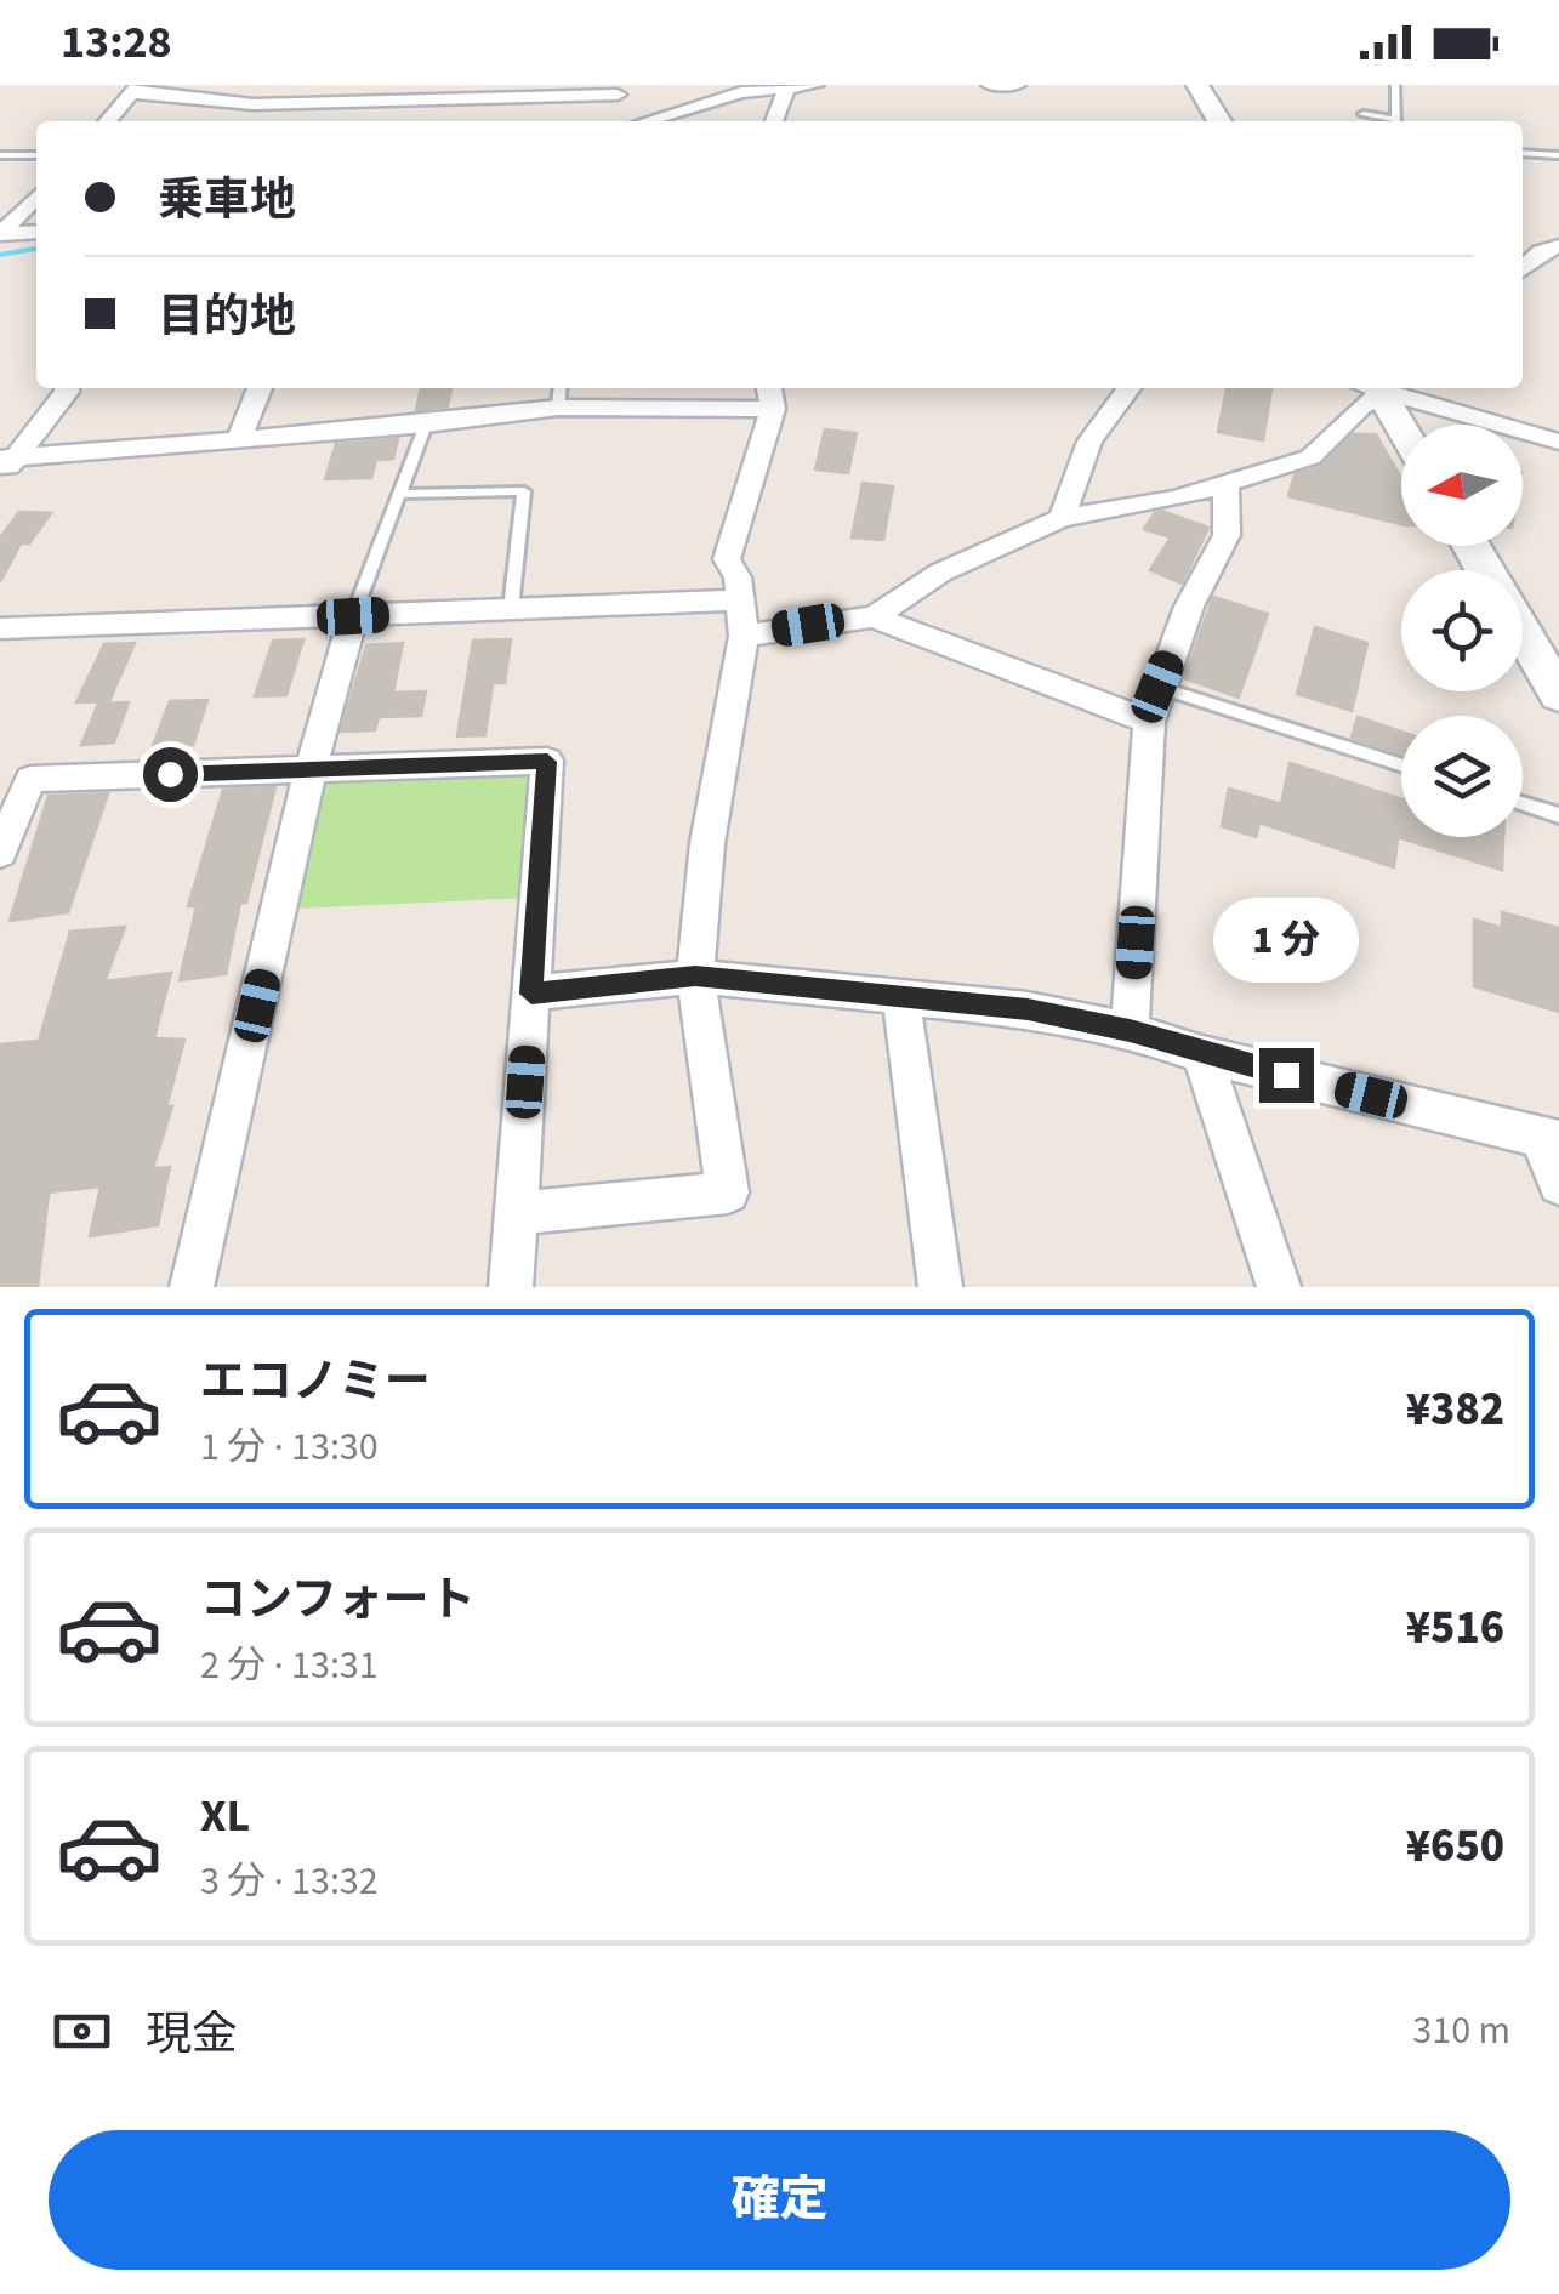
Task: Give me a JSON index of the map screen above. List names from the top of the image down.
{
  "north": "left",
  "page": {
    "status": "13:28",
    "banner": ["乗車地", "目的地"],
    "bubble": "1 分",
    "list": [
      {
        "name": "エコノミー",
        "note": "1 分 · 13:30",
        "value": "¥382"
      },
      {
        "name": "コンフォート",
        "note": "2 分 · 13:31",
        "value": "¥516"
      },
      {
        "name": "XL",
        "note": "3 分 · 13:32",
        "value": "¥650"
      }
    ],
    "pay": ["現金", "310 m"],
    "buttons": "確定"
  }
}
